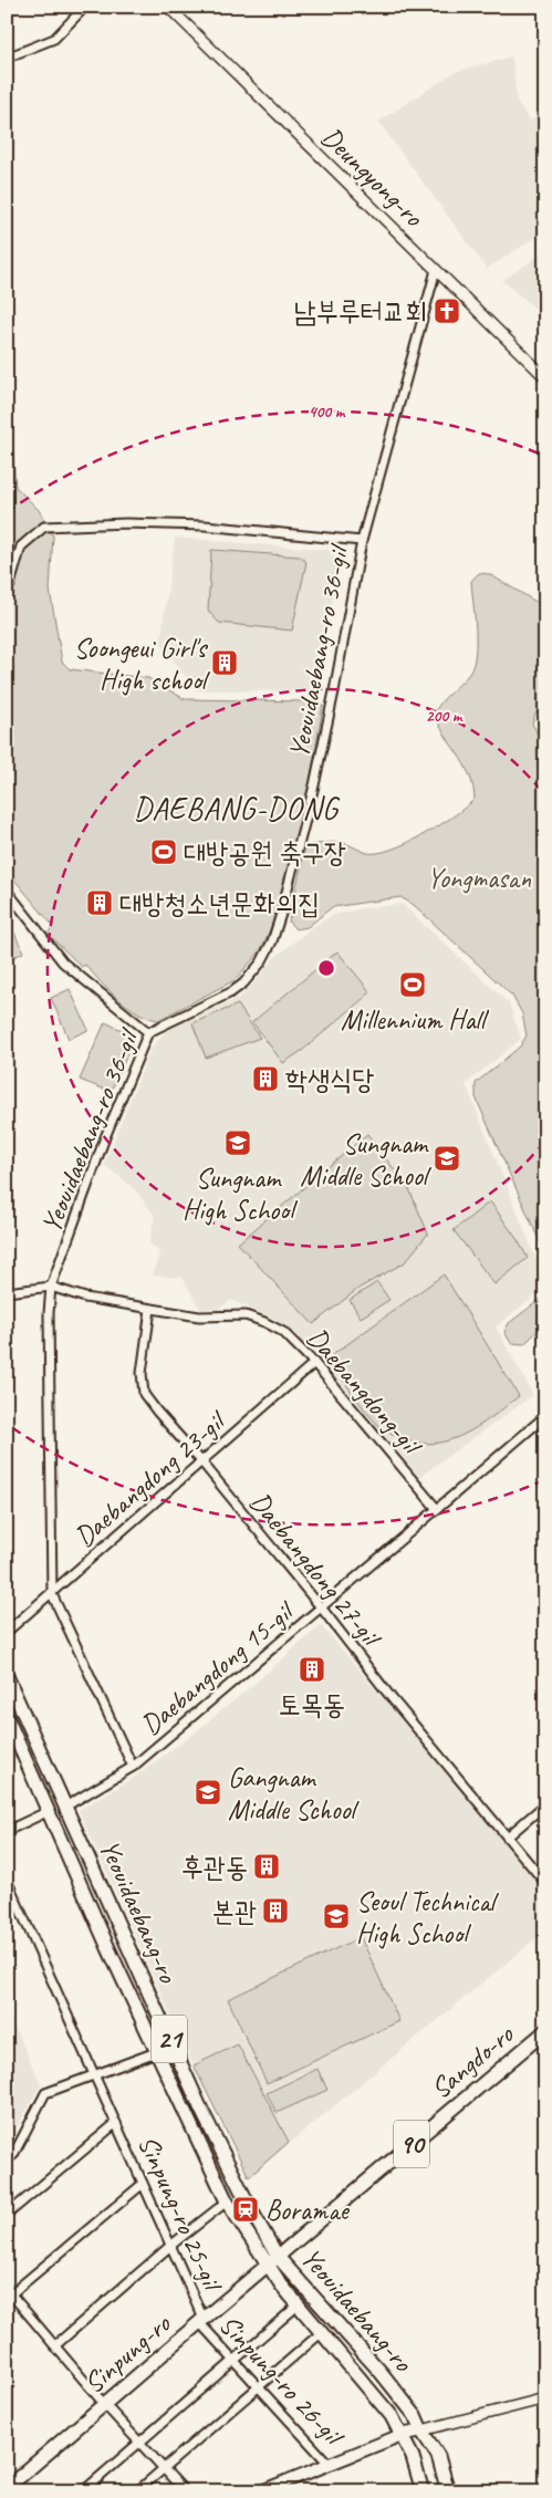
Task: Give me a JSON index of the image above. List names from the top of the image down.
{
  "streets": {
    "main road": [
      "Yeouidaebang-ro",
      "21",
      "Sangdo-ro",
      "90",
      "Sinpung-ro"
    ],
    "street": [
      "Deungyong-ro",
      "Yeouidaebang-ro 36-gil",
      "Daebangdong-gil",
      "Daebangdong 23-gil",
      "Daebangdong 27-gil",
      "Daebangdong 15-gil",
      "Sinpung-ro 25-gil",
      "Sinpung-ro 26-gil"
    ]
  },
  "crossings": [
    ["Deungyong-ro", "Yeouidaebang-ro 36-gil"],
    ["Yeouidaebang-ro 36-gil", "Daebangdong-gil"],
    ["Yeouidaebang-ro 36-gil", "Daebangdong 23-gil"],
    ["Daebangdong-gil", "Daebangdong 23-gil"],
    ["Daebangdong-gil", "Daebangdong 27-gil"],
    ["Daebangdong-gil", "Daebangdong 15-gil"],
    ["Daebangdong 23-gil", "Daebangdong 27-gil"],
    ["Daebangdong 27-gil", "Daebangdong 15-gil"],
    ["Daebangdong 15-gil", "Yeouidaebang-ro"],
    ["Yeouidaebang-ro", "Sangdo-ro"],
    ["Yeouidaebang-ro", "Sinpung-ro"],
    ["Sangdo-ro", "Sinpung-ro"],
    ["Sinpung-ro 25-gil", "Sinpung-ro"],
    ["Sinpung-ro 25-gil", "Sinpung-ro 26-gil"],
    ["Sinpung-ro", "Sinpung-ro 26-gil"]
  ],
  "districts": ["DAEBANG-DONG"],
  "parks": ["Yongmasan"],
  "places": {
    "church": ["남부루터교회"],
    "building": [
      "Soongeui Girl's High school",
      "대방청소년문화의집",
      "학생식당",
      "토목동",
      "후관동",
      "본관"
    ],
    "sports": ["대방공원 축구장", "Millennium Hall"],
    "school or university": [
      "Sungnam High School",
      "Sungnam Middle School",
      "Gangnam Middle School",
      "Seoul Technical High School"
    ],
    "station": ["Boramae"]
  },
  "rings": ["400 m", "200 m"]
}
